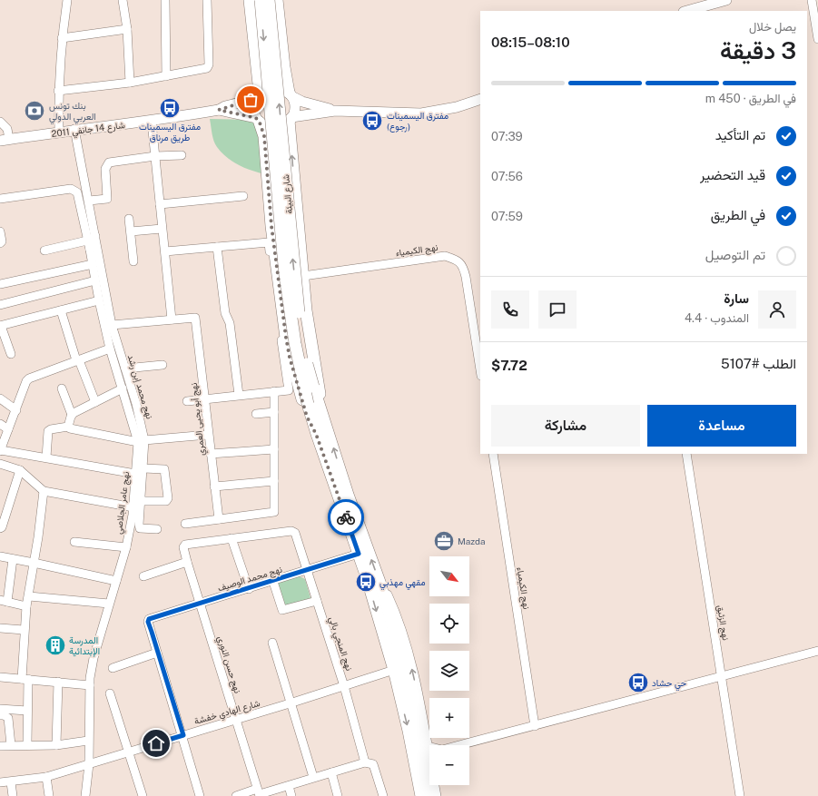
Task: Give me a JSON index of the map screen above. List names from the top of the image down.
{
  "streets": {
    "highway": ["شارع البيئة"],
    "main road": ["شارع 14 جانفي 2011"],
    "street": [
      "نهج الكيمياء",
      "نهج محمد إبن رشد",
      "نهج أبو يحيى العمري",
      "نهج عامر الجلاصي",
      "نهج محمد الوصيف",
      "نهج الزئبق",
      "نهج المنجي بالي",
      "نهج حسن النوري",
      "شارع الهادي خفشة"
    ]
  },
  "crossings": [
    ["شارع 14 جانفي 2011", "نهج محمد إبن رشد"],
    ["نهج محمد إبن رشد", "نهج عامر الجلاصي"],
    ["نهج عامر الجلاصي", "شارع الهادي خفشة"],
    ["نهج محمد الوصيف", "نهج المنجي بالي"],
    ["نهج محمد الوصيف", "نهج حسن النوري"],
    ["نهج المنجي بالي", "نهج حسن النوري"],
    ["نهج المنجي بالي", "شارع الهادي خفشة"],
    ["نهج حسن النوري", "شارع الهادي خفشة"]
  ],
  "places": {
    "bus stop": [
      "مفترق اليسمينات طريق مرناق",
      "مفترق اليسمينات (رجوع)",
      "مقهي مهذبي",
      "حي حشاد"
    ],
    "bank": ["بنك تونس العربي الدولي"],
    "office": ["Mazda"],
    "building": ["المدرسة الإبتدائية"]
  },
  "north": "bottom right",
  "page": {
    "heading": ["3 دقيقة", "يصل خلال", "08:10–08:15"],
    "panel": [
      "سارة",
      "المندوب · 4.4",
      "الطلب #5107",
      "$7.72"
    ],
    "bar": "في الطريق · 450 m",
    "list": [
      ["تم التأكيد", "07:39"],
      ["قيد التحضير", "07:56"],
      ["في الطريق", "07:59"],
      "تم التوصيل"
    ],
    "buttons": ["مساعدة", "مشاركة"],
    "map_buttons": ["+", "−"]
  }
}
